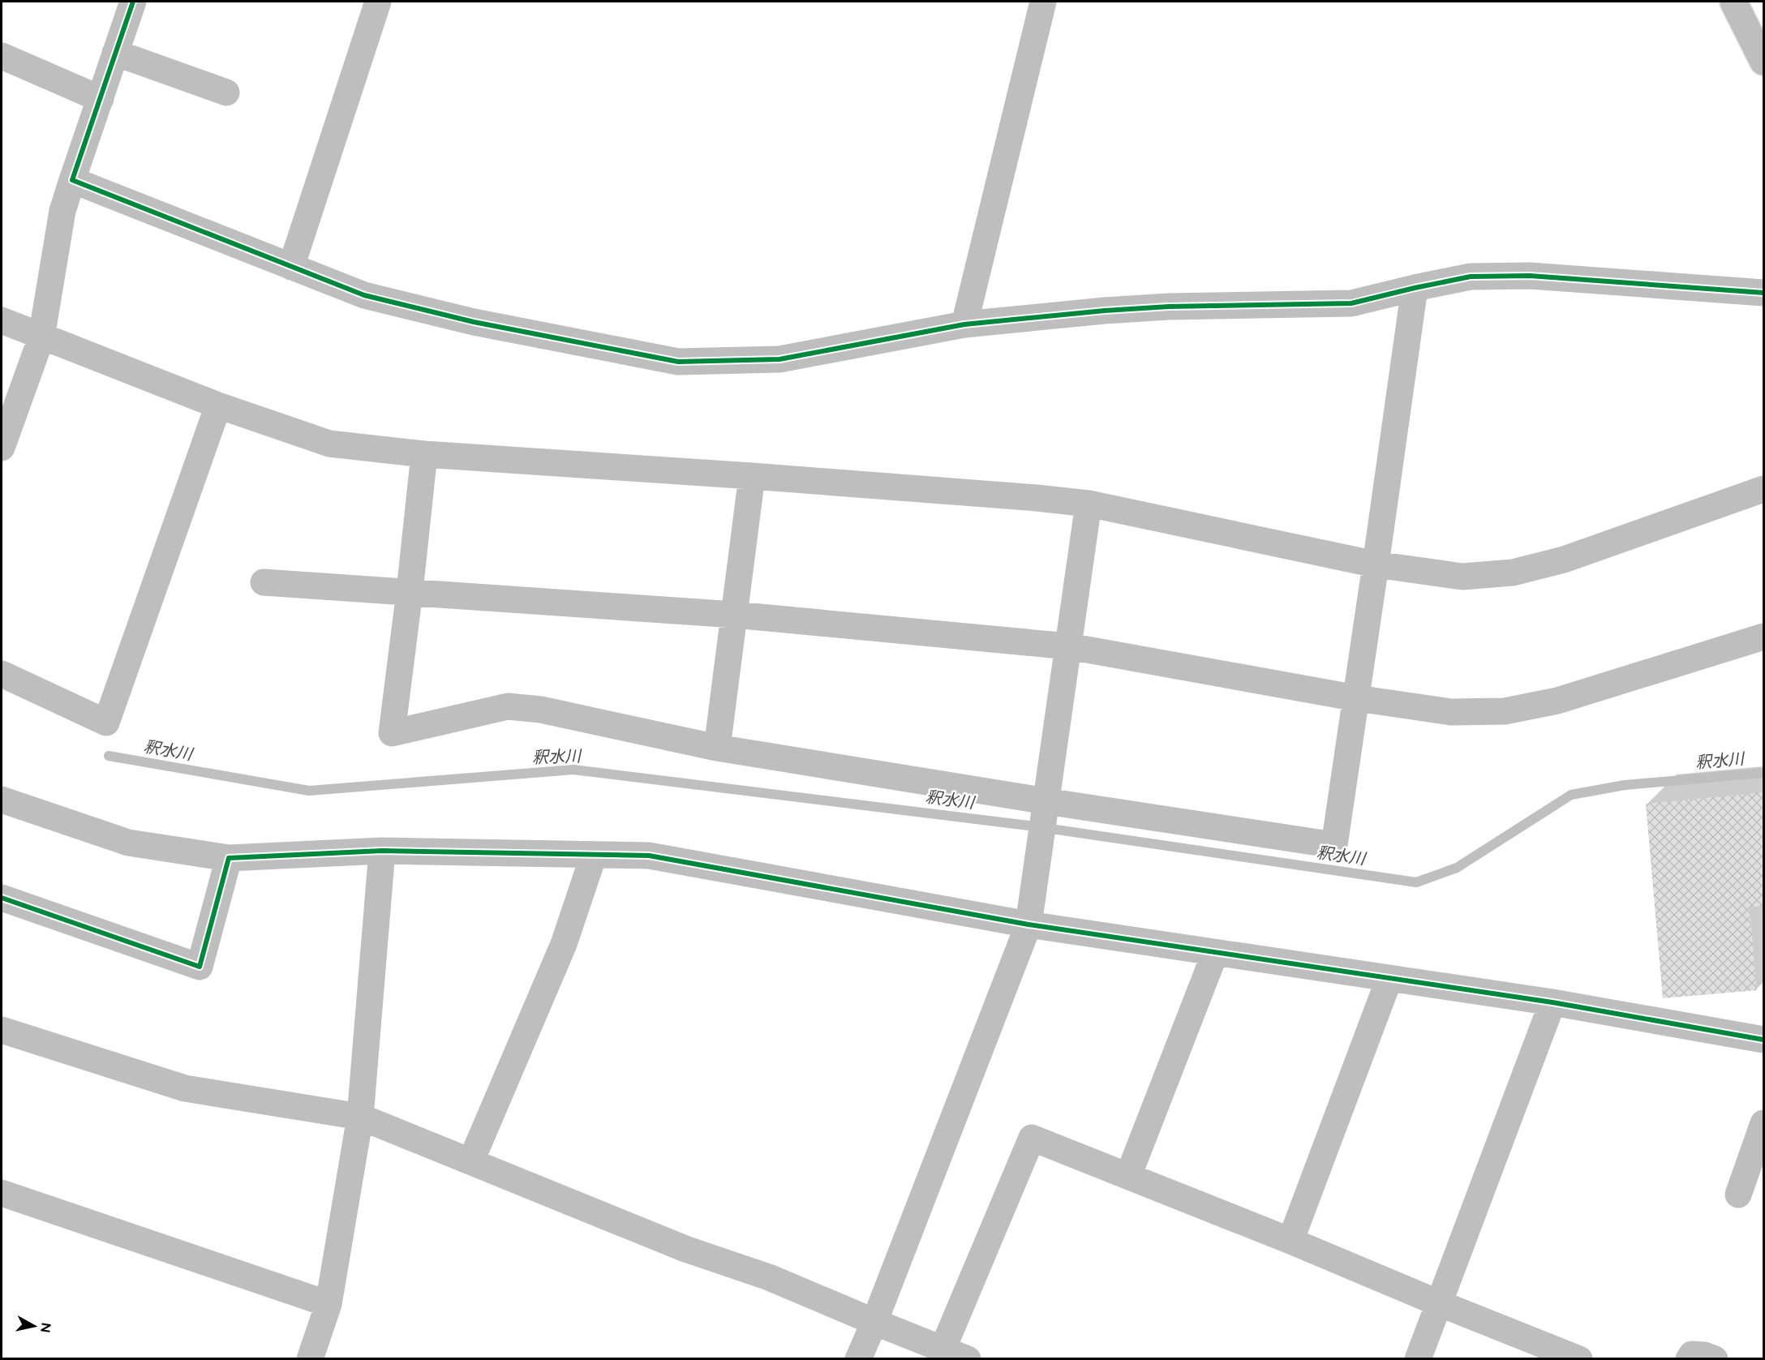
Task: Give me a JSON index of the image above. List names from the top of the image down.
{
  "water": ["釈水川"],
  "north": "right"
}
